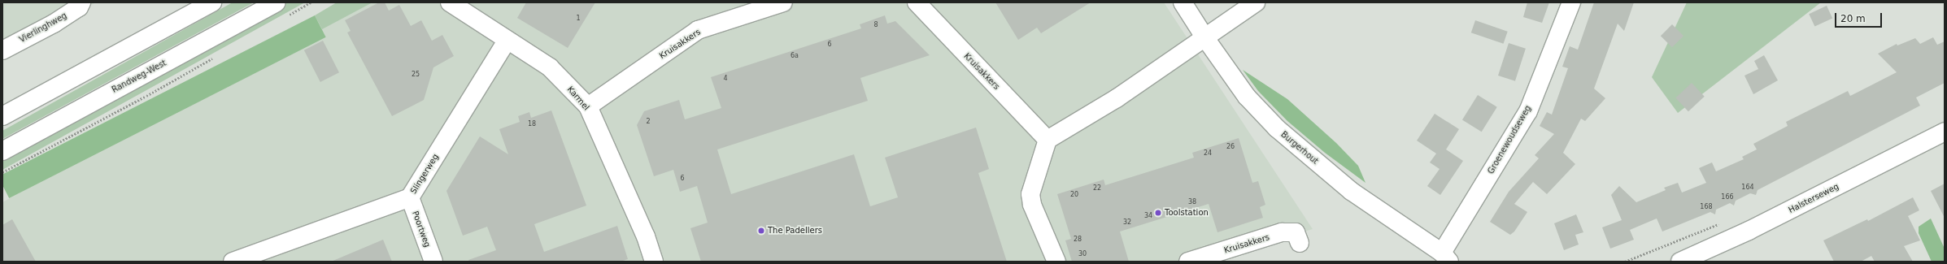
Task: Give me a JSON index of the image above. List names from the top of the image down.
{
  "streets": {
    "street": [
      "Vierlinghweg",
      "Kruisakkers",
      "Randweg-West",
      "Karmel",
      "Groenewoudseweg",
      "Burgerhout",
      "Slingerweg",
      "Halsterseweg",
      "Poortweg"
    ]
  },
  "crossings": [
    ["Kruisakkers", "Karmel"],
    ["Karmel", "Slingerweg"],
    ["Groenewoudseweg", "Burgerhout"],
    ["Slingerweg", "Poortweg"]
  ],
  "places": ["Toolstation", "The Padellers"],
  "house_numbers": [
    "1",
    "8",
    "6",
    "6a",
    "25",
    "4",
    "2",
    "18",
    "26",
    "24",
    "6",
    "164",
    "22",
    "20",
    "166",
    "38",
    "168",
    "34",
    "32",
    "28",
    "30"
  ],
  "scale_bar": "20 m"
}
